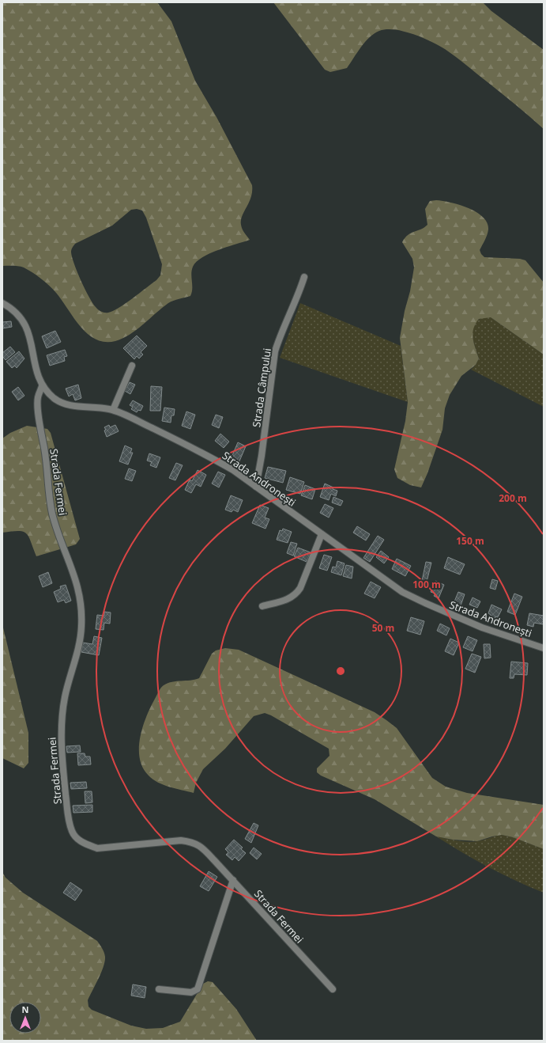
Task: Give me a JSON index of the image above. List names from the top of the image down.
{
  "streets": {
    "street": ["Strada Câmpului", "Strada Andronești", "Strada Fermei"]
  },
  "crossings": [
    ["Strada Câmpului", "Strada Andronești"],
    ["Strada Andronești", "Strada Fermei"]
  ],
  "north": "top",
  "rings": [
    "200 m",
    "150 m",
    "100 m",
    "50 m"
  ]
}
